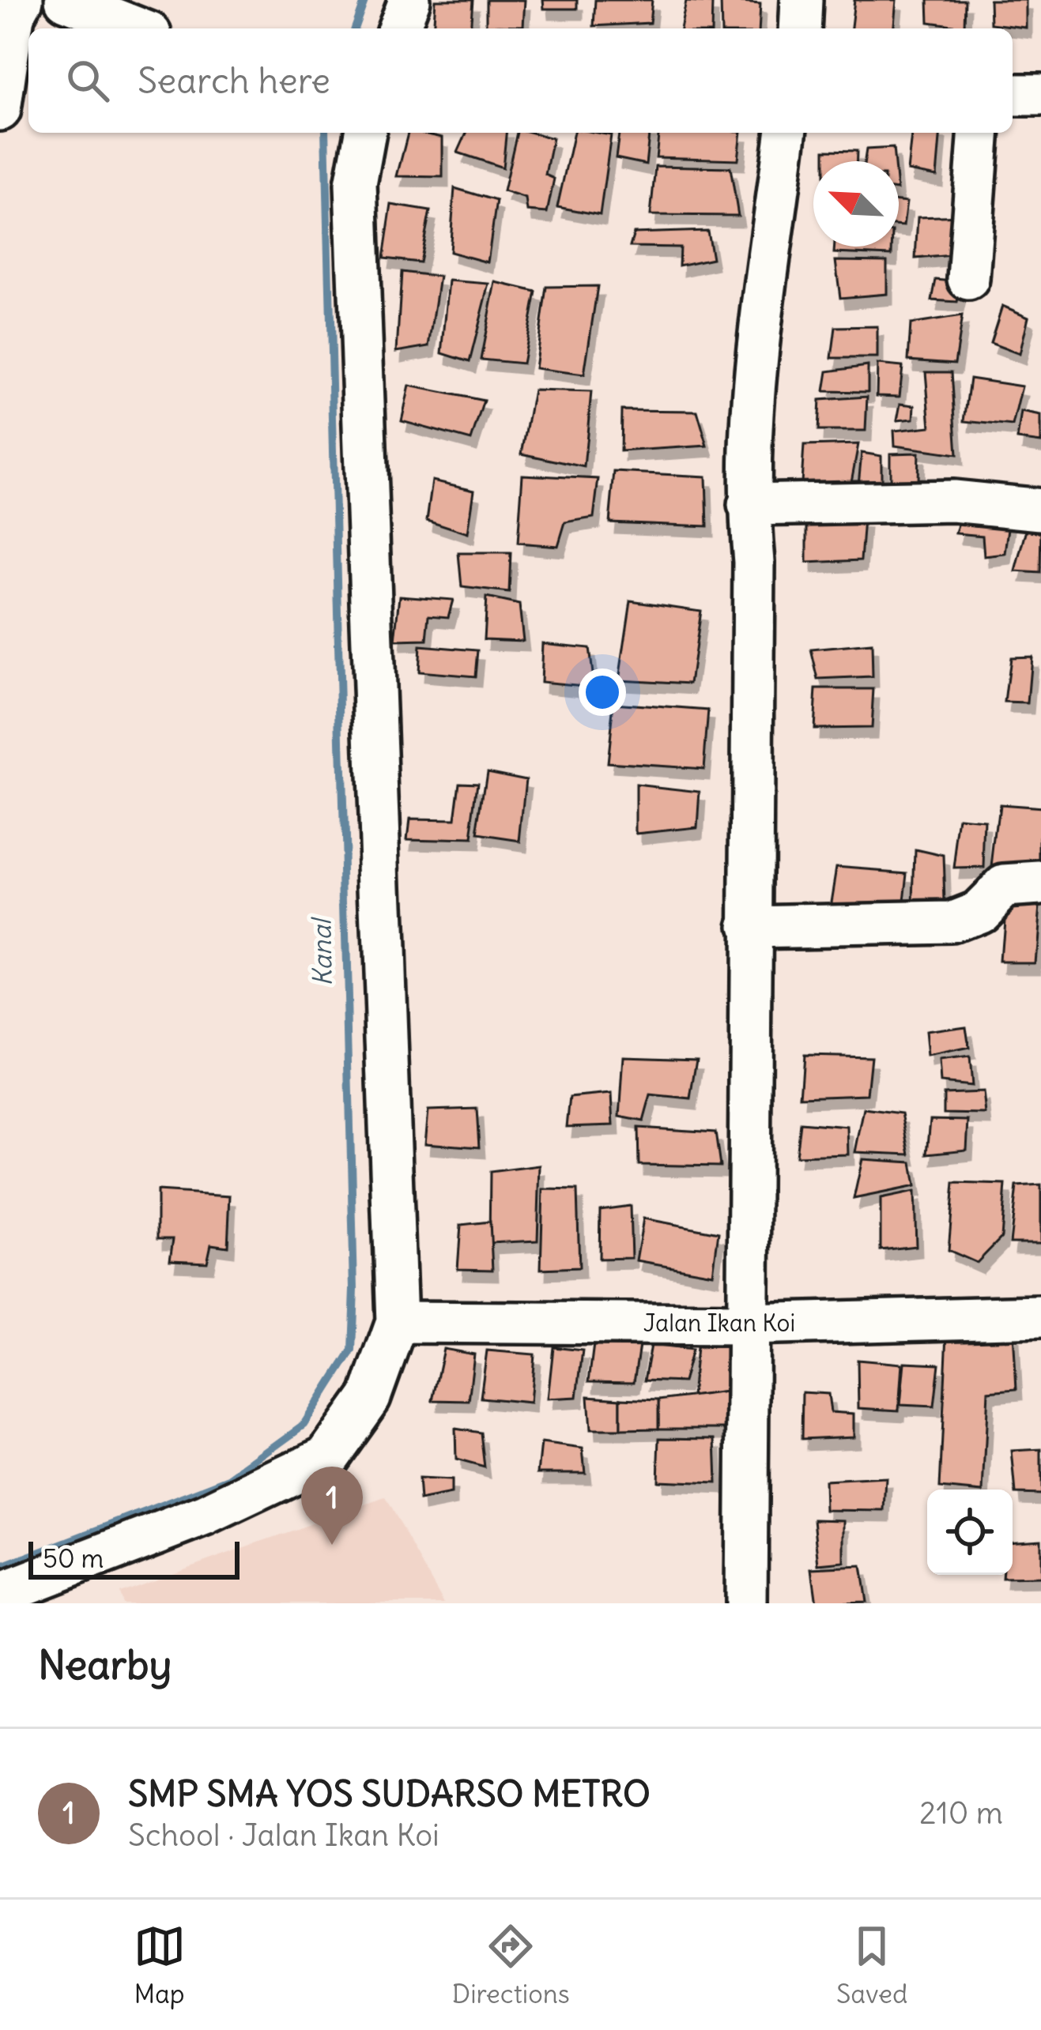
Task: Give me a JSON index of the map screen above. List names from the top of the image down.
{
  "streets": {
    "street": ["Jalan Ikan Koi"]
  },
  "water": ["Kanal"],
  "scale_bar": "50 m",
  "north": "top left",
  "page": {
    "search": "Search here",
    "pins": "1",
    "scale": "50 m",
    "heading": "Nearby",
    "list": [
      {
        "mark": "1",
        "name": "SMP SMA YOS SUDARSO METRO",
        "note": "School · Jalan Ikan Koi",
        "value": "210 m"
      }
    ],
    "nav": ["Map", "Directions", "Saved"]
  }
}
